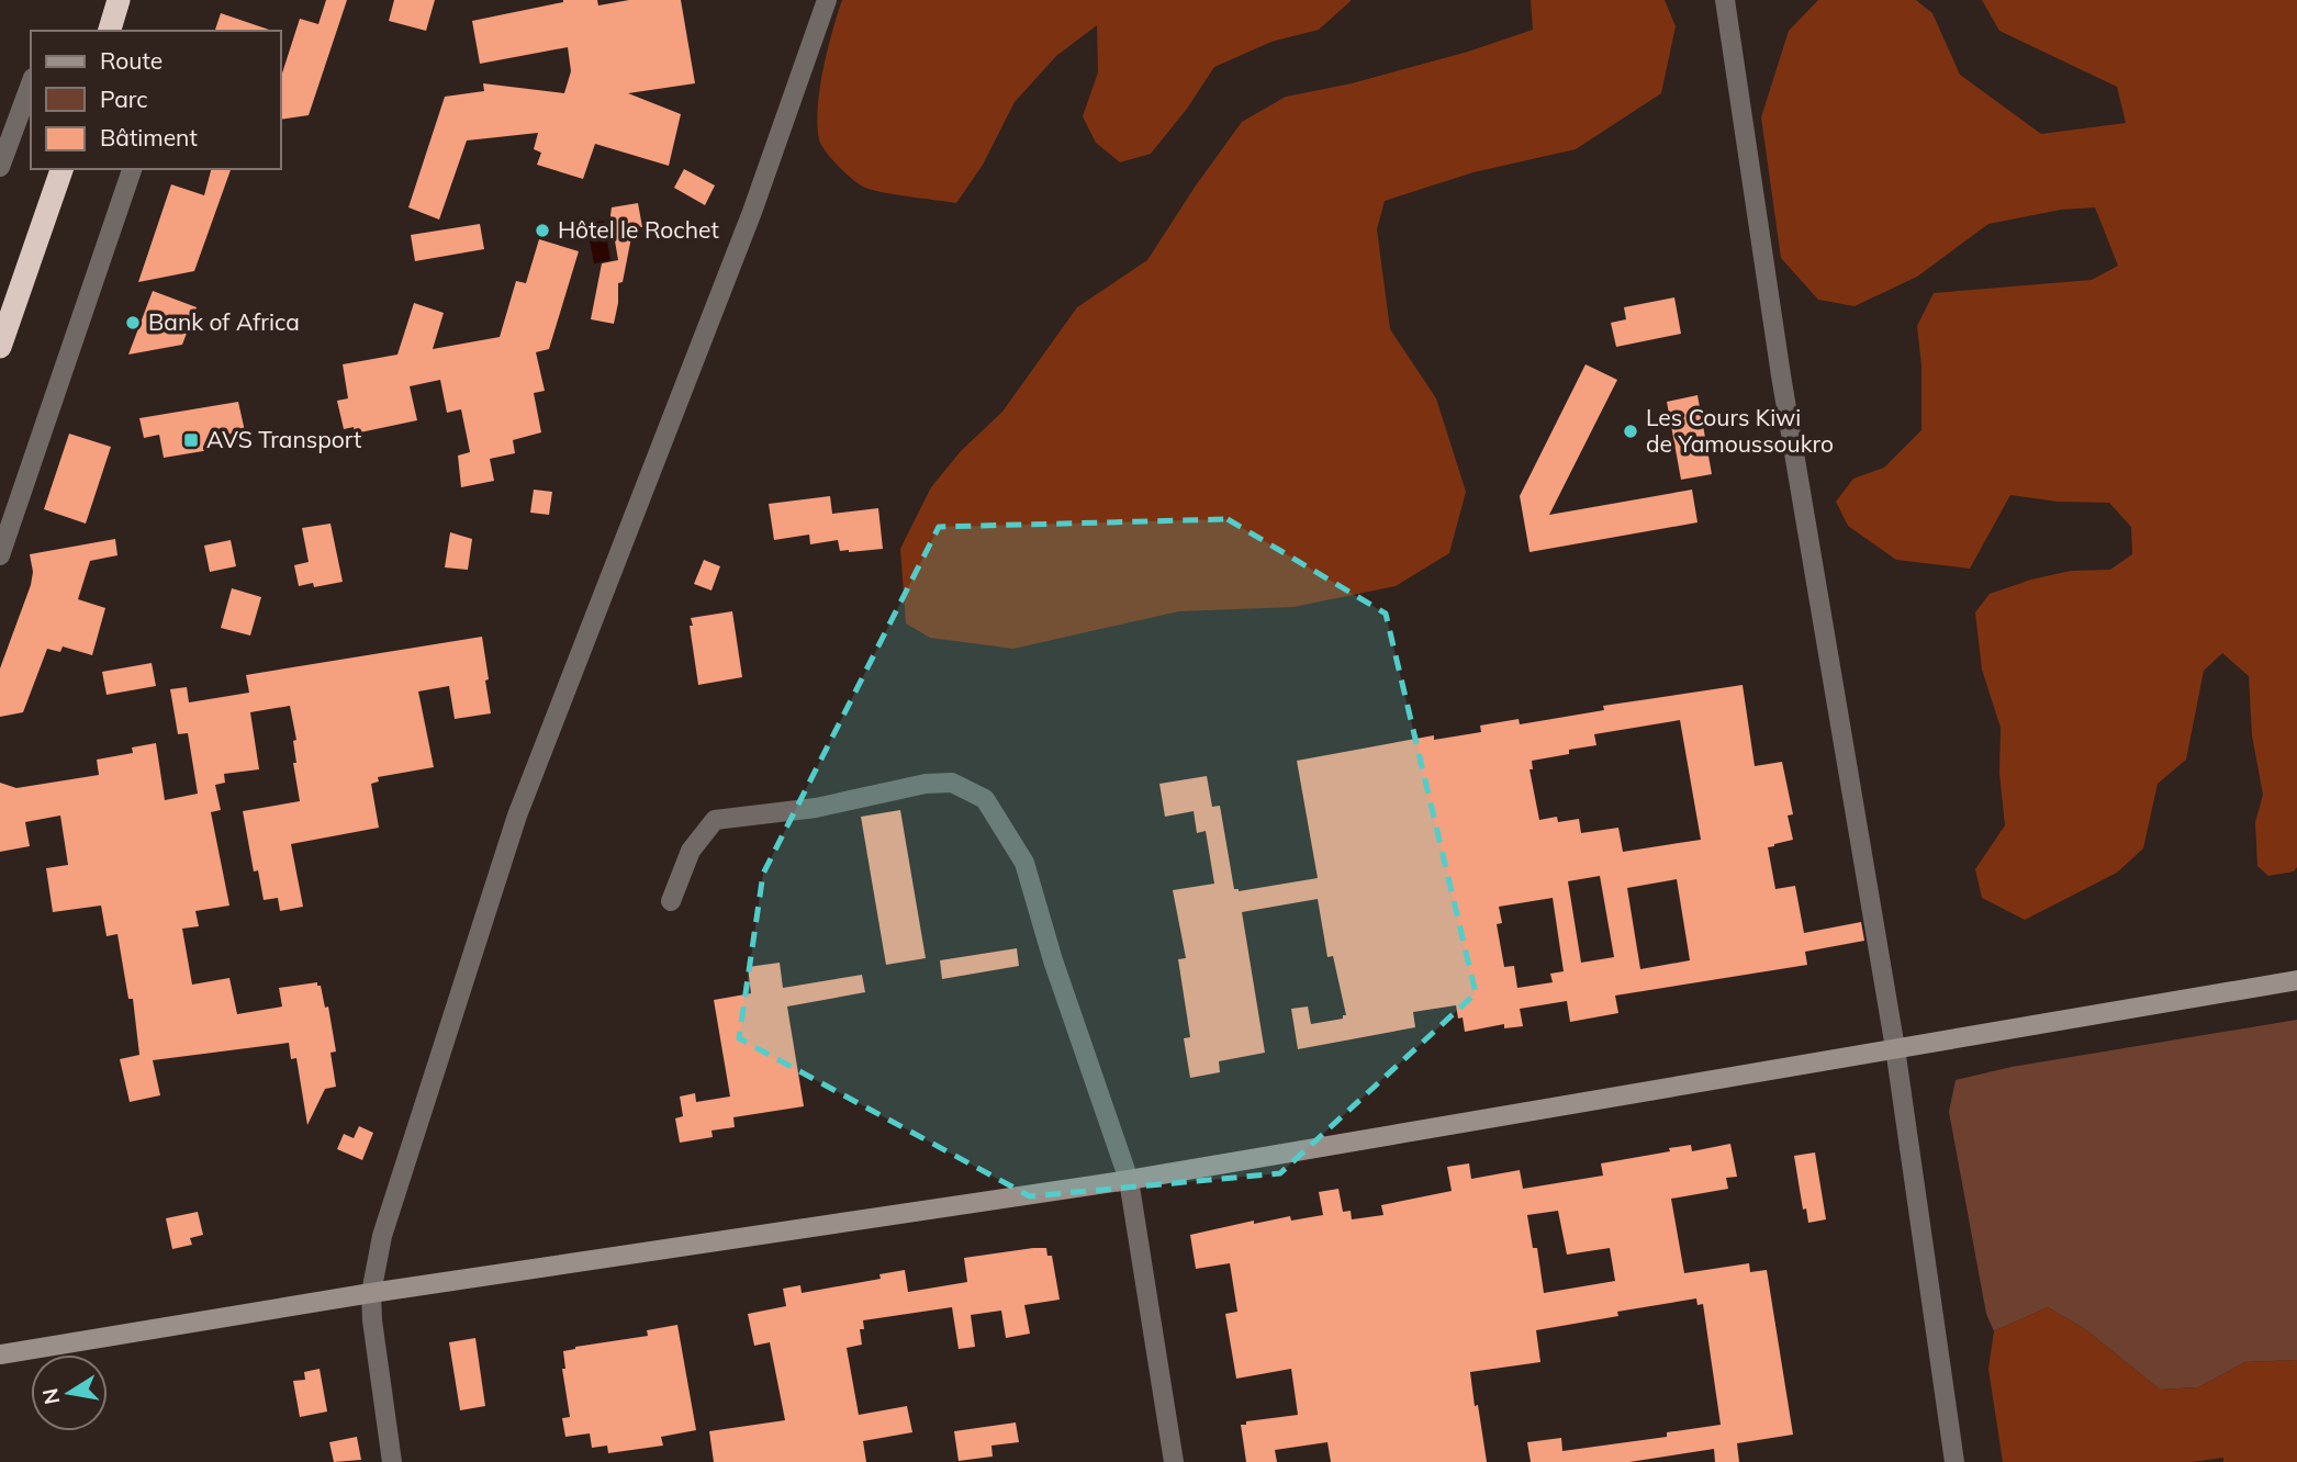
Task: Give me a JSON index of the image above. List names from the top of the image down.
{
  "places": {
    "other": ["Hôtel le Rochet", "Bank of Africa", "Les Cours Kiwi de Yamoussoukro"],
    "transit": ["AVS Transport"]
  },
  "legend": ["Route", "Parc", "Bâtiment"],
  "north": "left"
}
